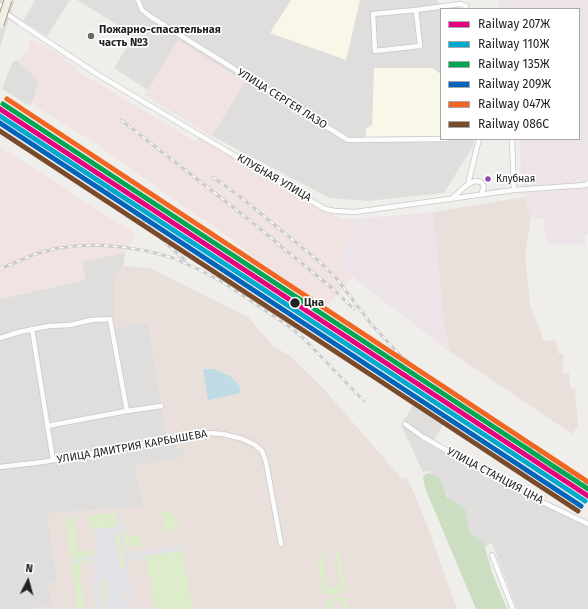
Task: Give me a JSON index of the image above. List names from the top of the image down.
{
  "streets": {
    "street": [
      "УЛИЦА СЕРГЕЯ ЛАЗО",
      "КЛУБНАЯ УЛИЦА",
      "УЛИЦА ДМИТРИЯ КАРБЫШЕВА",
      "УЛИЦА СТАНЦИЯ ЦНА"
    ]
  },
  "places": ["Пожарно-спасательная часть №3", "Клубная", "Цна"],
  "lines": [
    "rail line 047Ж",
    "rail line 135Ж",
    "rail line 207Ж",
    "rail line 110Ж",
    "rail line 209Ж",
    "rail line 086С"
  ],
  "legend": [
    "Railway 207Ж",
    "Railway 110Ж",
    "Railway 135Ж",
    "Railway 209Ж",
    "Railway 047Ж",
    "Railway 086С"
  ],
  "north": "top"
}
